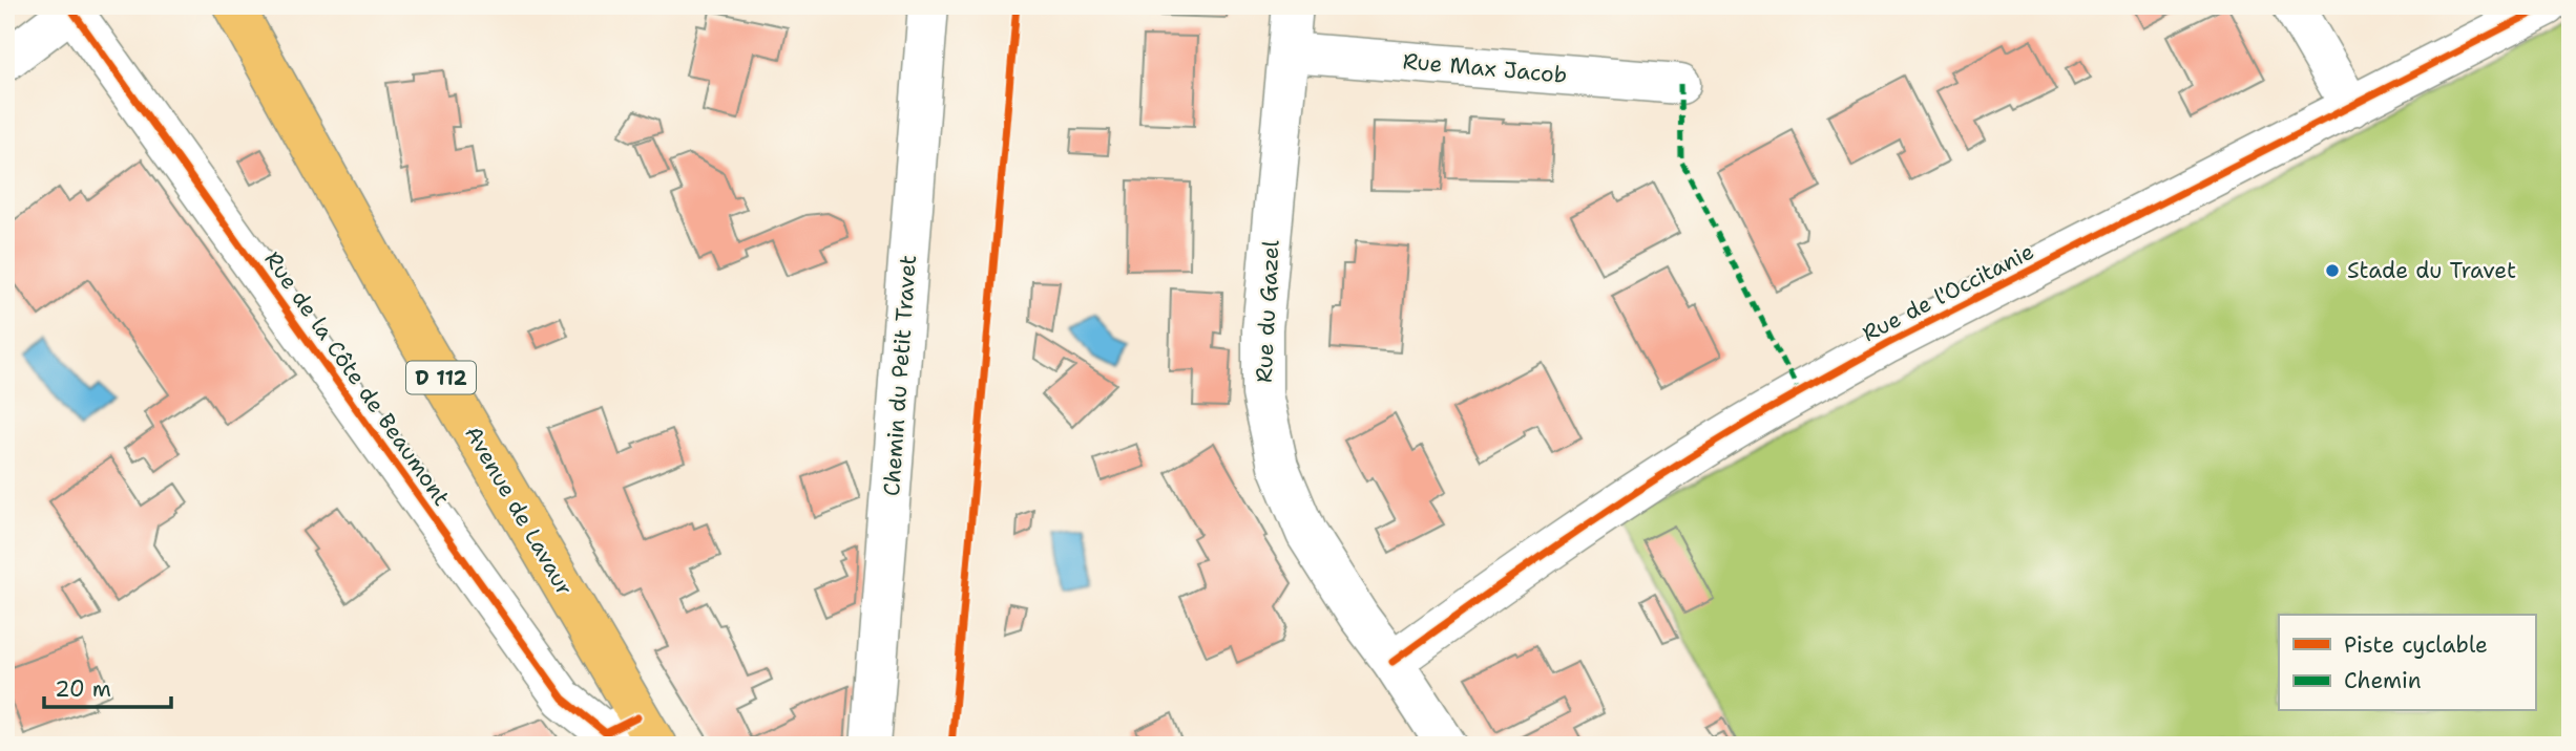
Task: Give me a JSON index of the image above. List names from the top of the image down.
{
  "streets": {
    "main road": ["D 112", "Avenue de Lavaur"],
    "street": [
      "Rue Max Jacob",
      "Rue de l'Occitanie",
      "Rue du Gazel",
      "Chemin du Petit Travet",
      "Rue de la Côte de Beaumont"
    ]
  },
  "crossings": [
    ["Rue Max Jacob", "Rue du Gazel"],
    ["Rue de l'Occitanie", "Rue du Gazel"],
    ["Rue de la Côte de Beaumont", "Avenue de Lavaur"]
  ],
  "places": ["Stade du Travet"],
  "legend": ["Piste cyclable", "Chemin"],
  "scale_bar": "20 m"
}
